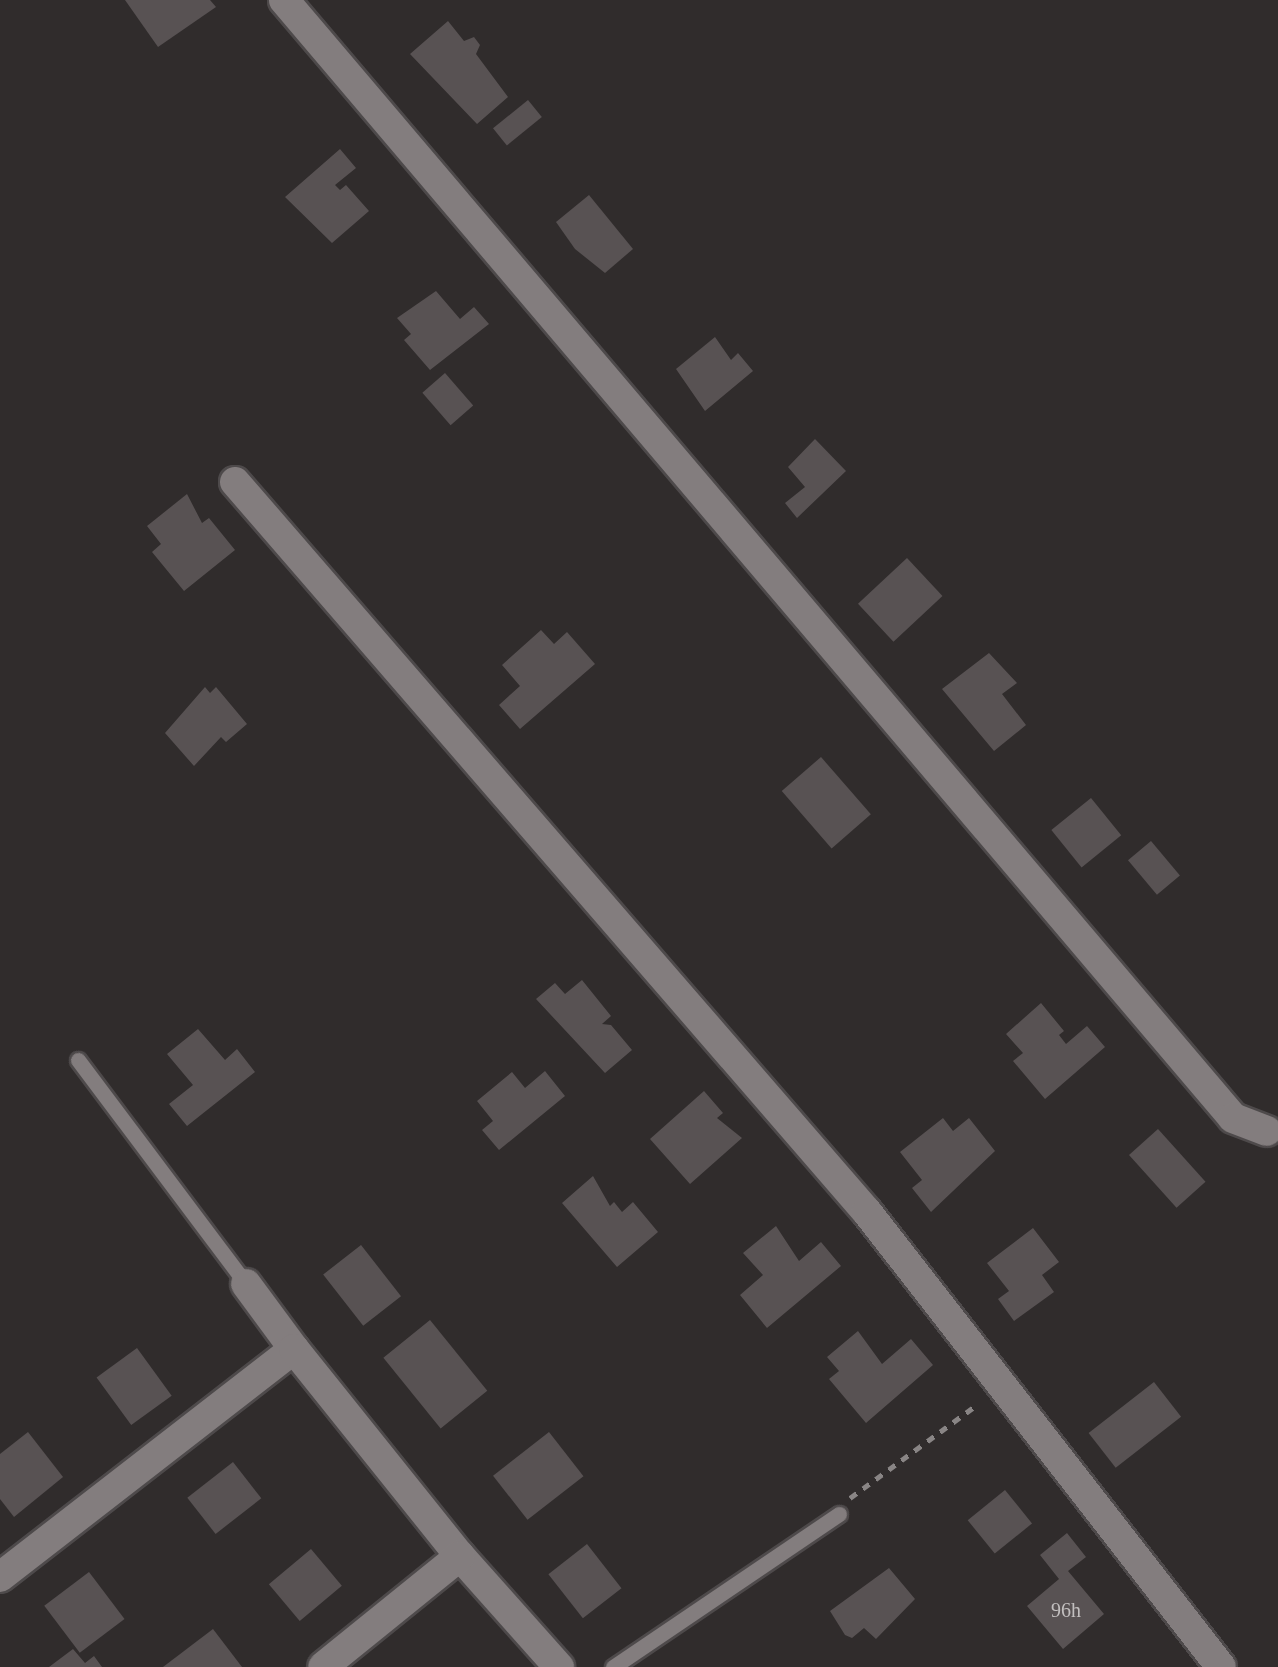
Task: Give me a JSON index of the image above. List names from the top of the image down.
{
  "house_numbers": ["96h"]
}
